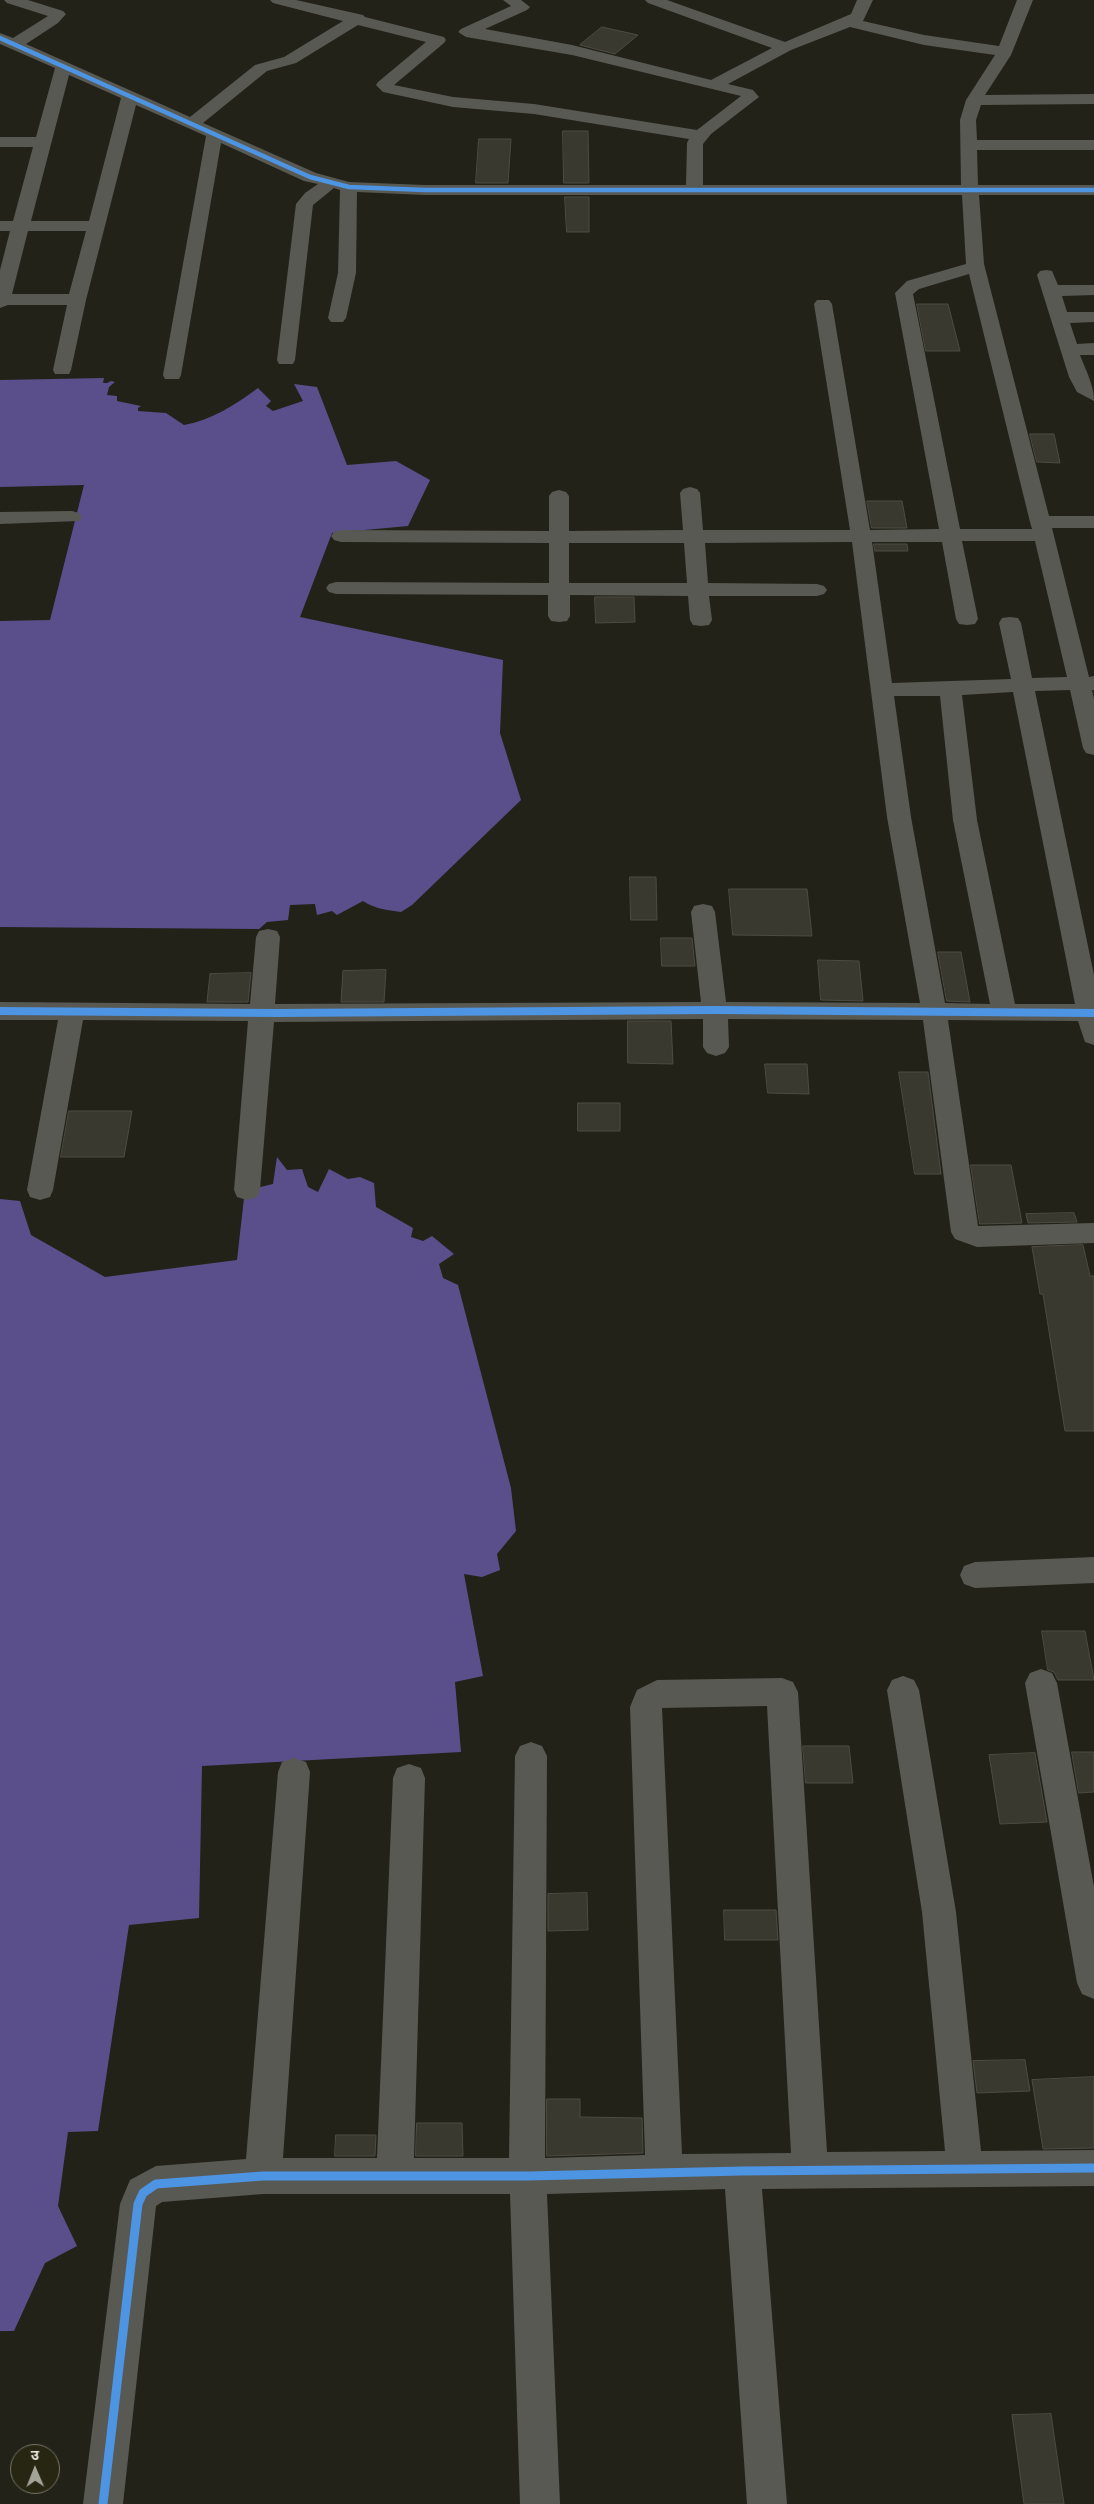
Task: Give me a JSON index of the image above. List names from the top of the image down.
{
  "north": "top"
}
